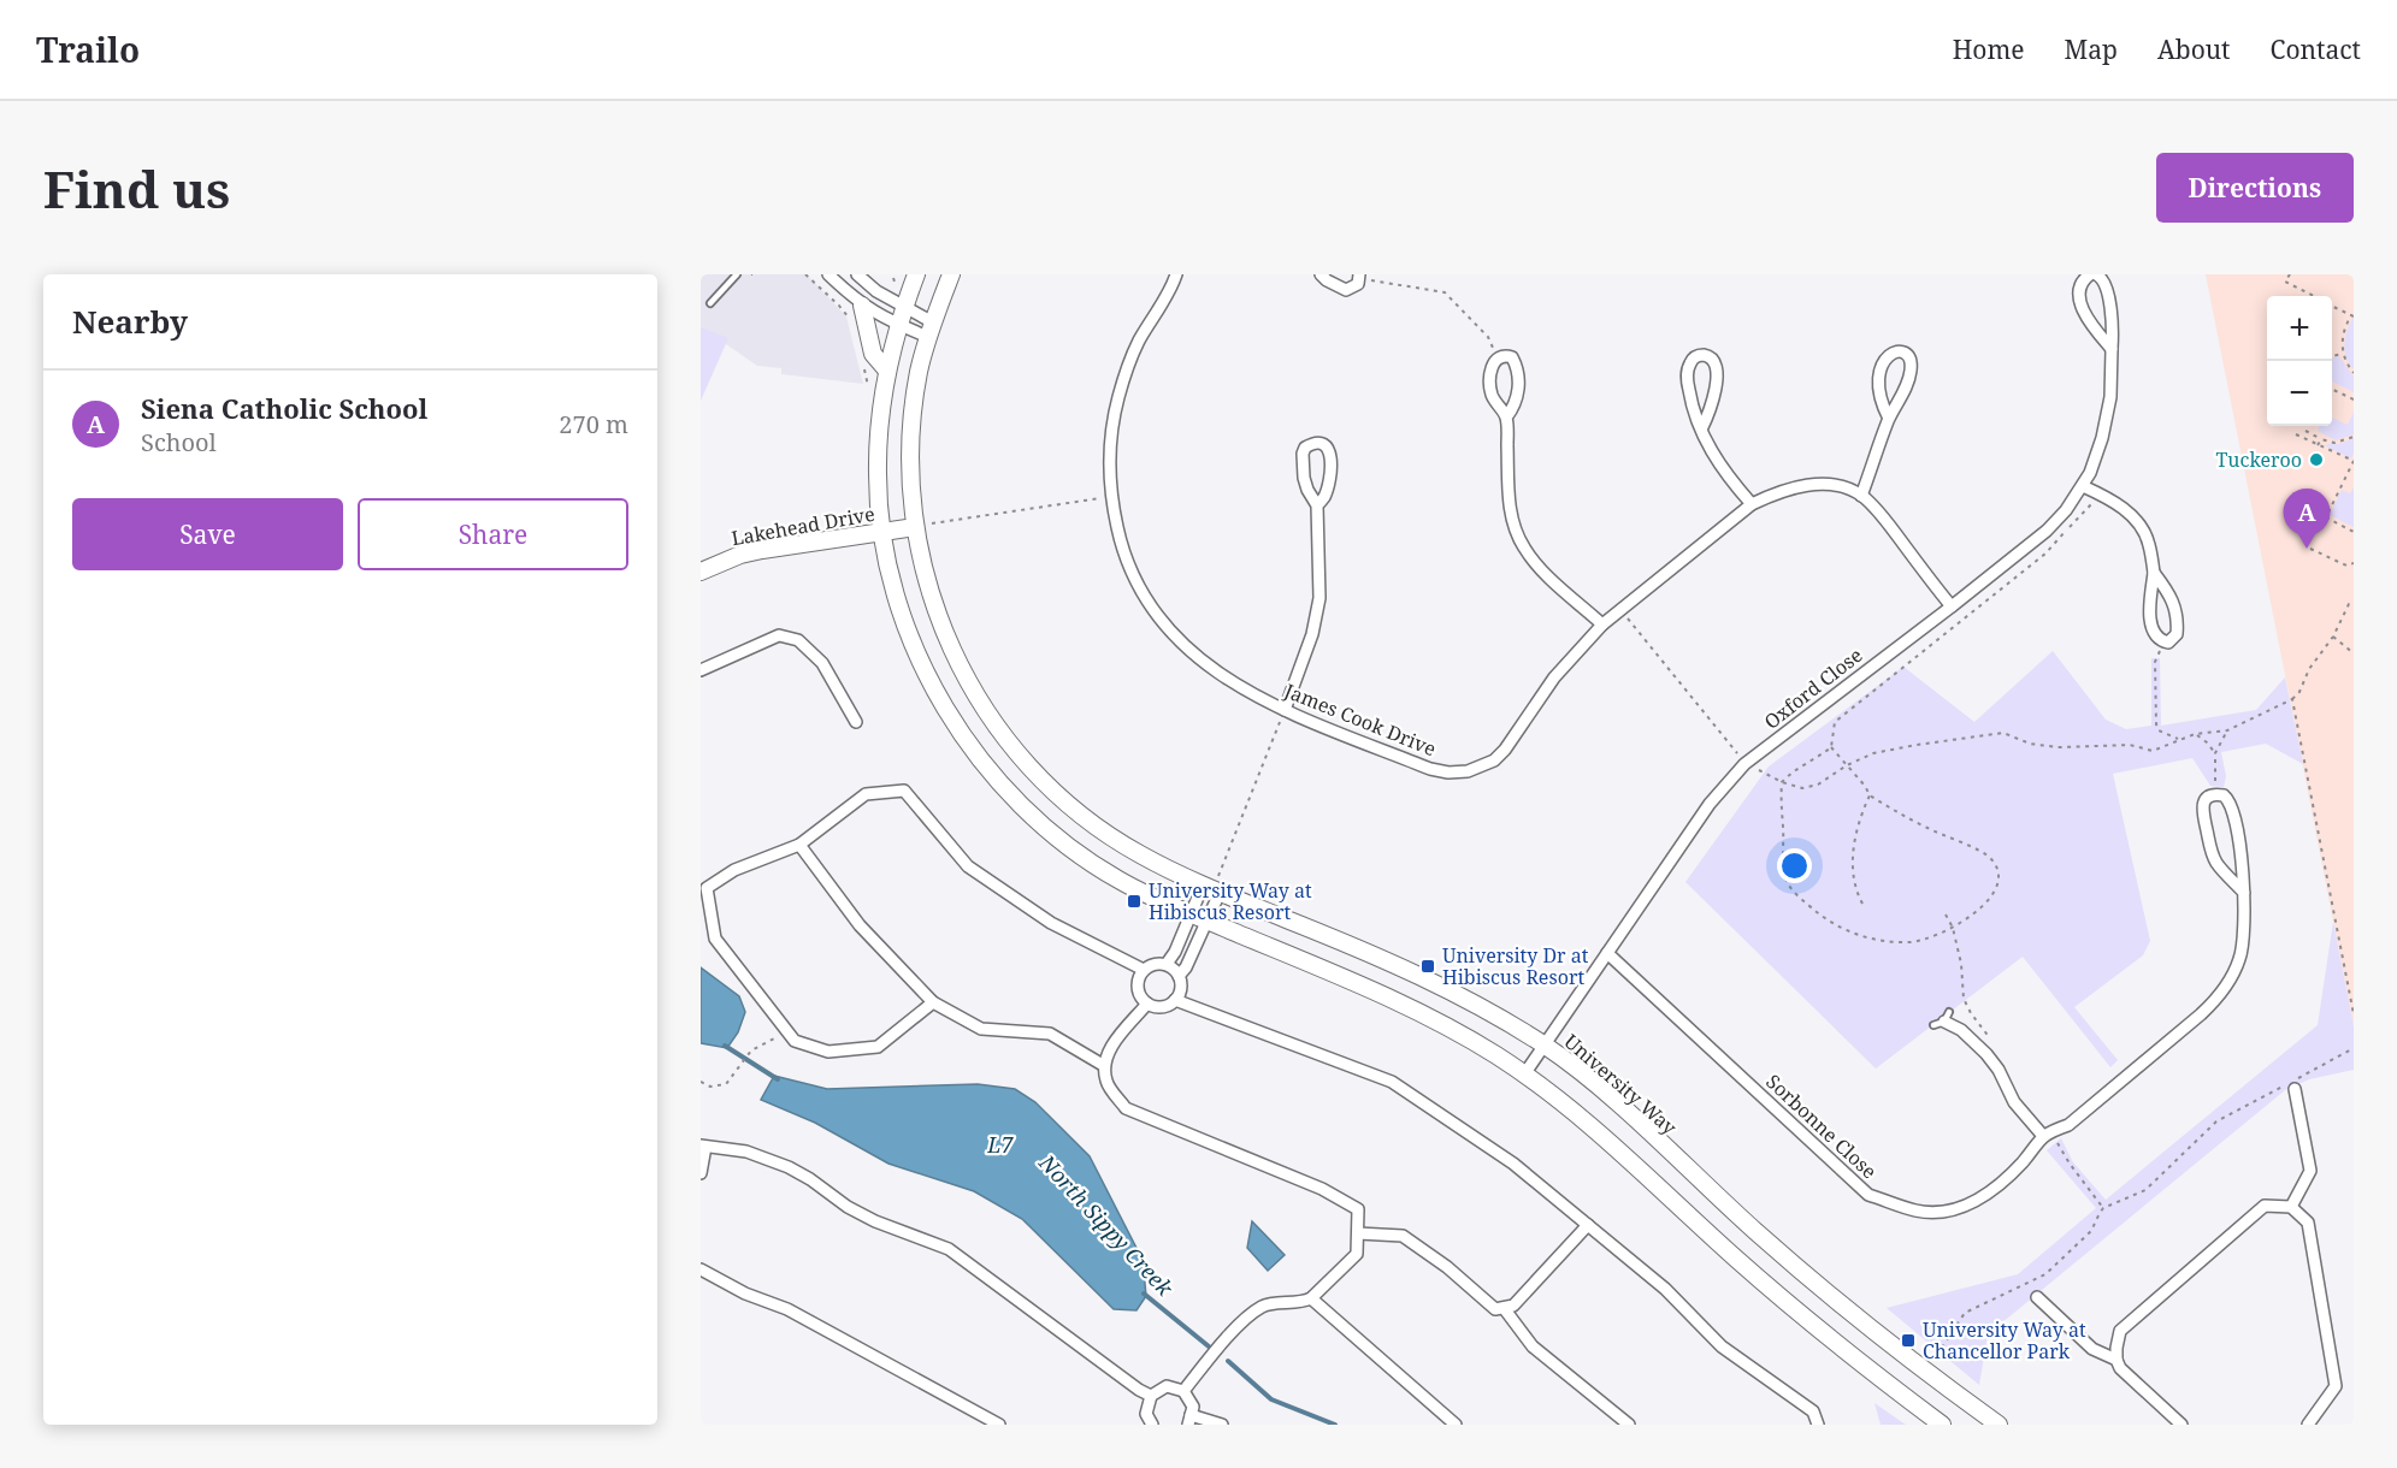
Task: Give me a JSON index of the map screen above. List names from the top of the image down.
{
  "streets": {
    "main road": ["Lakehead Drive", "University Way"],
    "street": ["Oxford Close", "James Cook Drive", "Sorbonne Close"]
  },
  "crossings": [
    ["Lakehead Drive", "University Way"],
    ["Oxford Close", "James Cook Drive"],
    ["Oxford Close", "University Way"],
    ["Oxford Close", "Sorbonne Close"]
  ],
  "water": ["L7", "North Sippy Creek"],
  "places": {
    "other": ["Tuckeroo"],
    "transit": ["University Way at Hibiscus Resort", "University Dr at Hibiscus Resort", "University Way at Chancellor Park"]
  },
  "page": {
    "header": "Trailo",
    "nav": [
      "Home",
      "Map",
      "About",
      "Contact"
    ],
    "buttons": [
      "Directions",
      ["Save", "Share"]
    ],
    "title": "Find us",
    "heading": "Nearby",
    "map_buttons": ["+", "−"],
    "list": [
      {
        "mark": "A",
        "name": "Siena Catholic School",
        "note": "School",
        "value": "270 m"
      }
    ],
    "pins": "A"
  }
}
